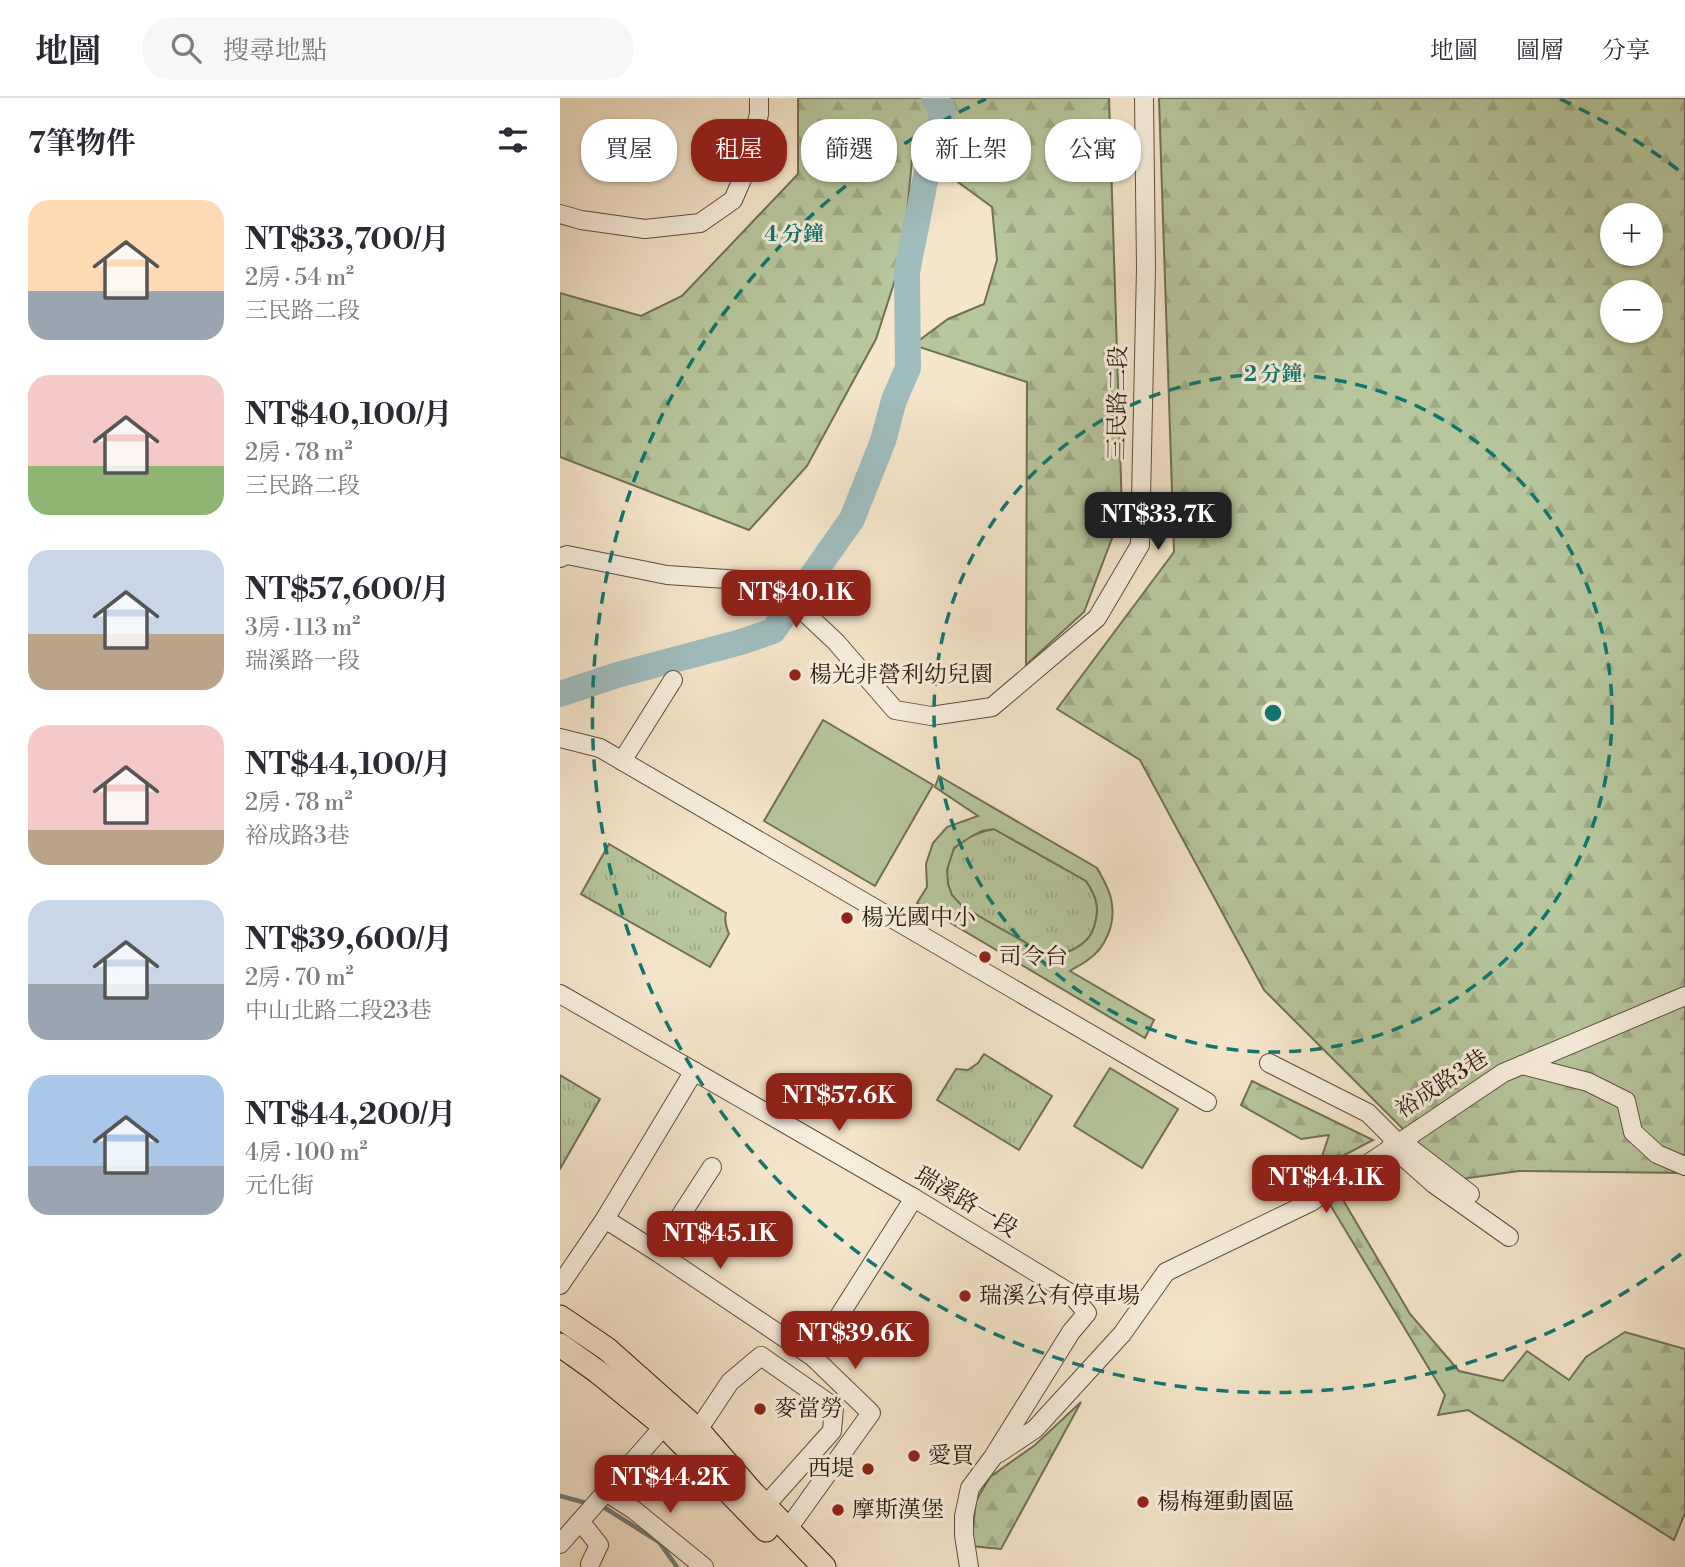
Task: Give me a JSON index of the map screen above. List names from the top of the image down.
{
  "streets": {
    "street": ["三民路二段", "裕成路3巷", "瑞溪路一段"]
  },
  "crossings": [
    ["裕成路3巷", "瑞溪路一段"]
  ],
  "places": [
    "楊光非營利幼兒園",
    "楊光國中小",
    "司令台",
    "瑞溪公有停車場",
    "麥當勞",
    "愛買",
    "西堤",
    "楊梅運動園區",
    "摩斯漢堡"
  ],
  "page": {
    "header": "地圖",
    "search": "搜尋地點",
    "nav": ["地圖", "圖層", "分享"],
    "heading": "7筆物件",
    "chip": [
      "買屋",
      "租屋",
      "篩選",
      "新上架",
      "公寓"
    ],
    "list": [
      {
        "name": "NT$33,700/月",
        "note": "2房 · 54 m² · 三民路二段"
      },
      {
        "name": "NT$40,100/月",
        "note": "2房 · 78 m² · 三民路二段"
      },
      {
        "name": "NT$57,600/月",
        "note": "3房 · 113 m² · 瑞溪路一段"
      },
      {
        "name": "NT$44,100/月",
        "note": "2房 · 78 m² · 裕成路3巷"
      },
      {
        "name": "NT$39,600/月",
        "note": "2房 · 70 m² · 中山北路二段23巷"
      },
      {
        "name": "NT$44,200/月",
        "note": "4房 · 100 m² · 元化街"
      }
    ],
    "map_buttons": ["+", "−"],
    "price": [
      "NT$33.7K",
      "NT$40.1K",
      "NT$57.6K",
      "NT$44.1K",
      "NT$45.1K",
      "NT$39.6K",
      "NT$44.2K"
    ]
  },
  "rings": ["4 分鐘", "2 分鐘"]
}
